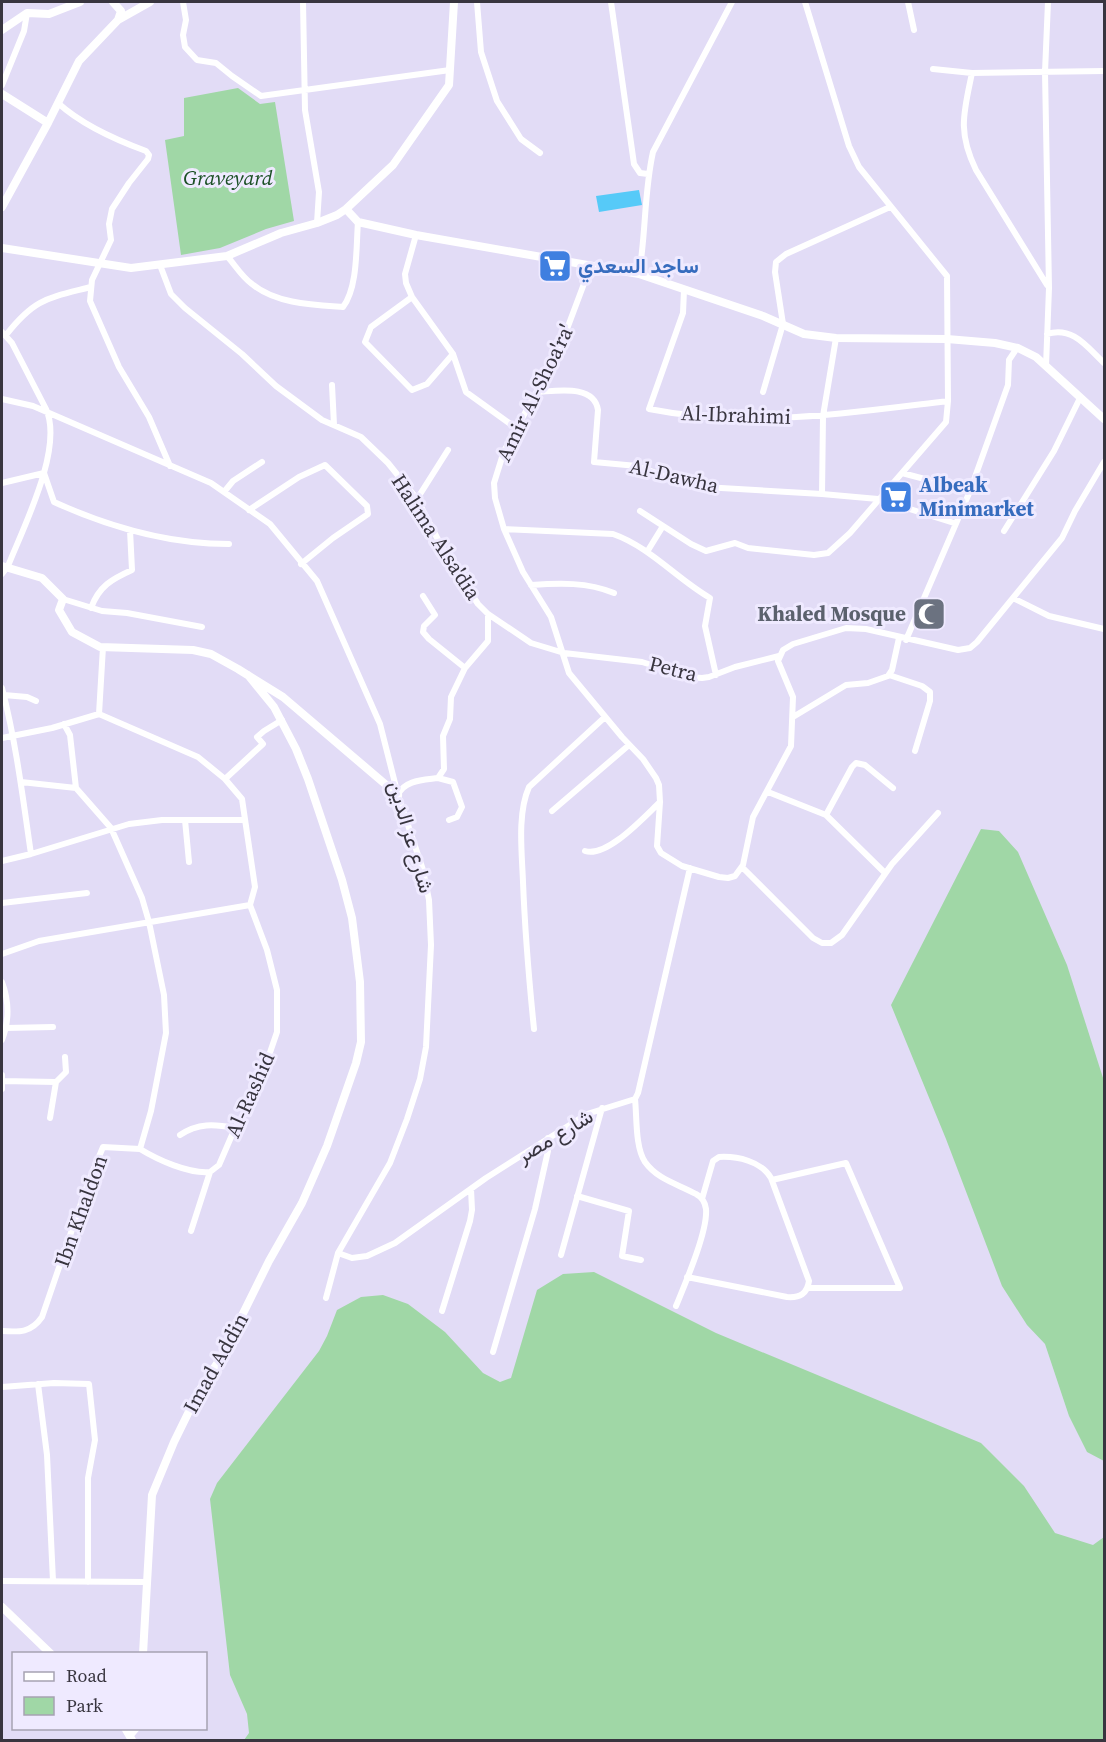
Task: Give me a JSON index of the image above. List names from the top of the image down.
{
  "streets": {
    "street": [
      "Amir Al-Shoa'ra'",
      "Al-Ibrahimi",
      "Al-Dawha",
      "Halima Alsa'dia",
      "Petra",
      "شارع عز الدين",
      "Al-Rashid",
      "شارع مصر",
      "Ibn Khaldon",
      "Imad Addin"
    ]
  },
  "crossings": [
    ["Amir Al-Shoa'ra'", "Al-Dawha"],
    ["Amir Al-Shoa'ra'", "Halima Alsa'dia"],
    ["Amir Al-Shoa'ra'", "Petra"],
    ["Halima Alsa'dia", "Petra"],
    ["شارع عز الدين", "شارع مصر"]
  ],
  "parks": ["Graveyard"],
  "places": {
    "supermarket": ["ساجد السعدي", "Albeak Minimarket"],
    "mosque": ["Khaled Mosque"]
  },
  "legend": ["Road", "Park"]
}
